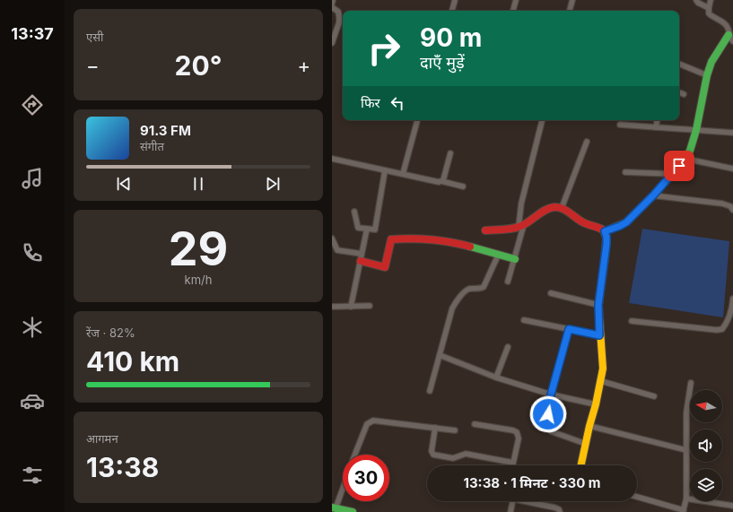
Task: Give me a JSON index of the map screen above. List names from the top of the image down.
{
  "north": "left",
  "page": {
    "tabs": "13:37",
    "tile": [
      "एसी",
      ["29", "km/h"],
      ["रेंज · 82%", "410 km"],
      ["आगमन", "13:38"]
    ],
    "turn": ["90 m", "दाएँ मुड़ें"],
    "heat": ["−", "20°", "+"],
    "then": "फिर",
    "song": ["91.3 FM", "संगीत"],
    "limit": "30",
    "trip": "13:38 · 1 मिनट · 330 m"
  }
}
